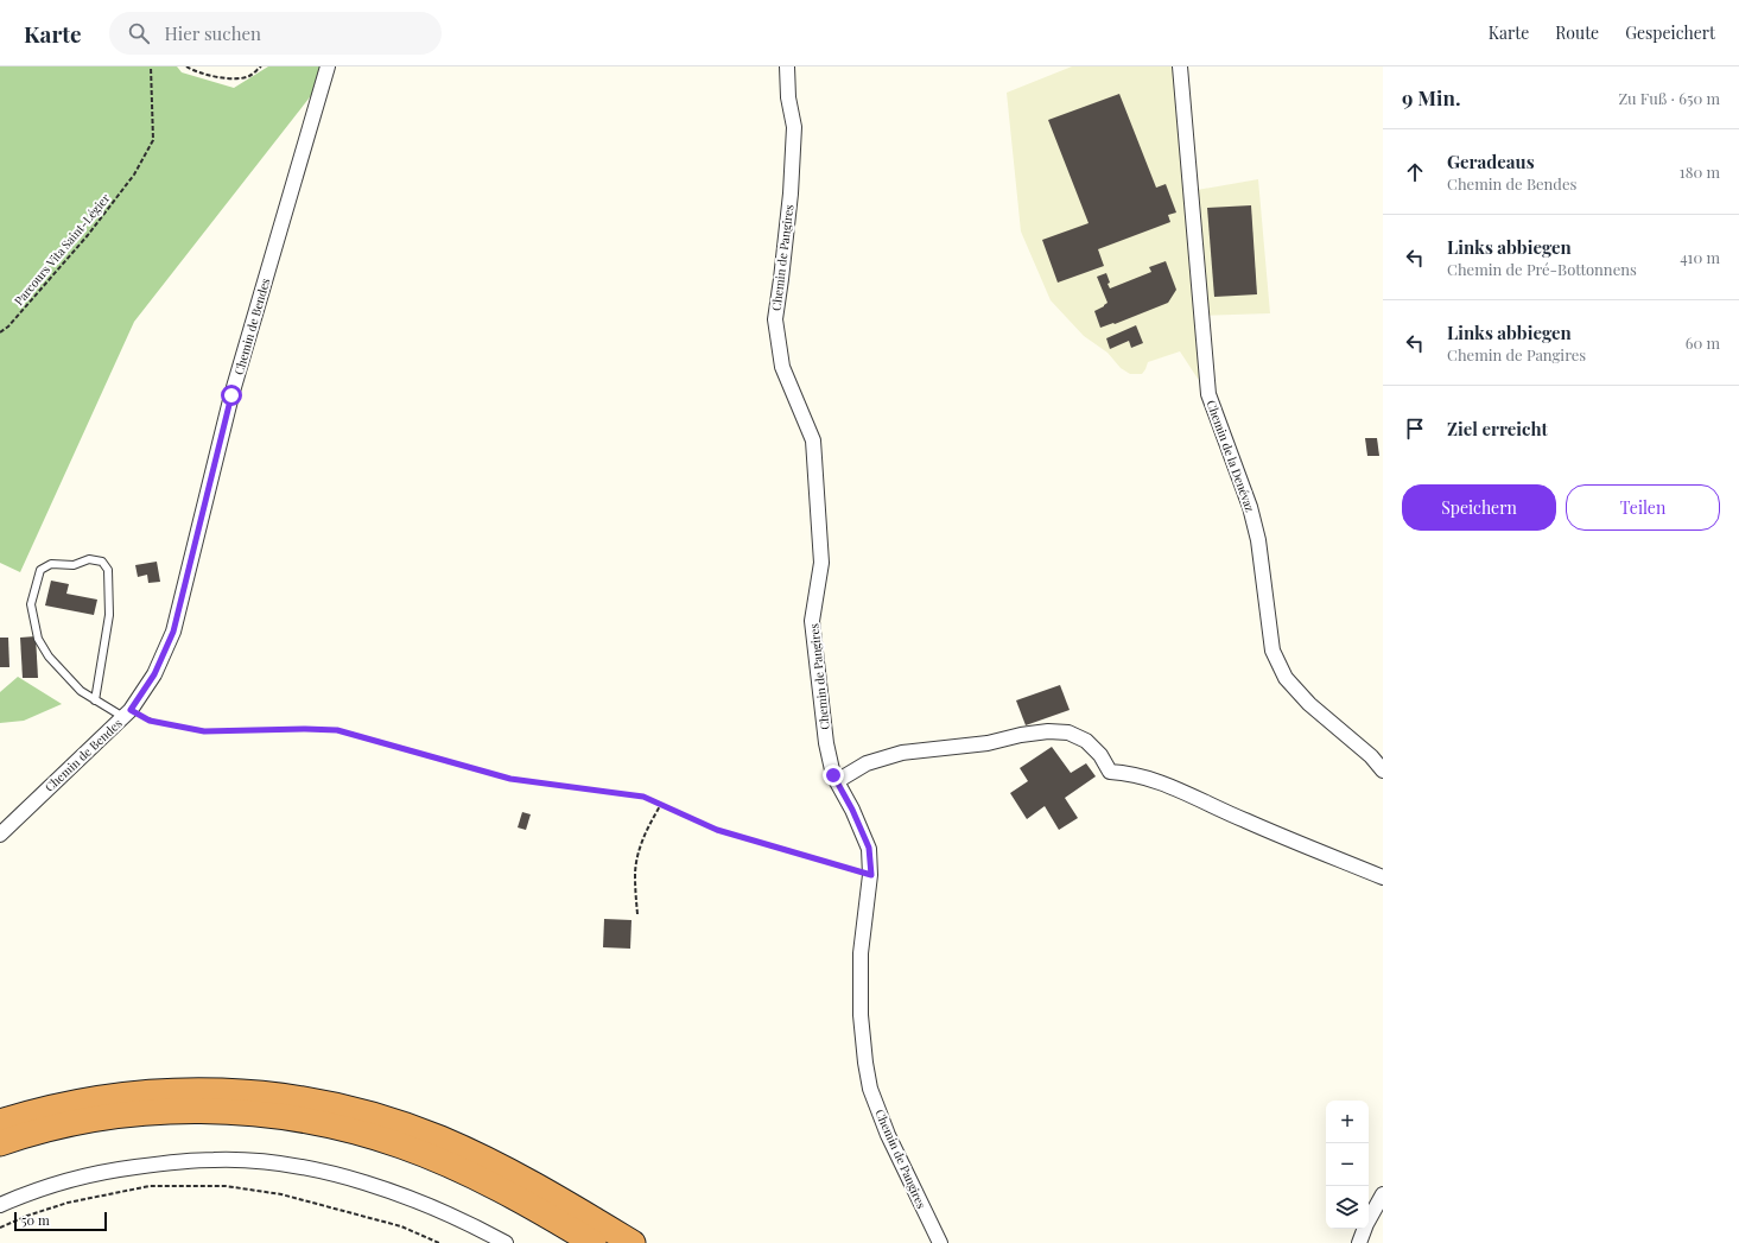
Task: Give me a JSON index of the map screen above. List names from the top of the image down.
{
  "streets": {
    "street": ["Chemin de Pangires", "Chemin de Bendes", "Chemin de la Denévaz"],
    "path": ["Parcours Vita Saint-Légier"]
  },
  "scale_bar": "50 m",
  "page": {
    "header": "Karte",
    "search": "Hier suchen",
    "nav": ["Karte", "Route", "Gespeichert"],
    "heading": ["9 Min.", "Zu Fuß · 650 m"],
    "list": [
      ["Geradeaus", "Chemin de Bendes", "180 m"],
      ["Links abbiegen", "Chemin de Pré-Bottonnens", "410 m"],
      ["Links abbiegen", "Chemin de Pangires", "60 m"],
      "Ziel erreicht"
    ],
    "buttons": ["Speichern", "Teilen"],
    "map_buttons": ["+", "−"],
    "scale": "50 m"
  }
}
